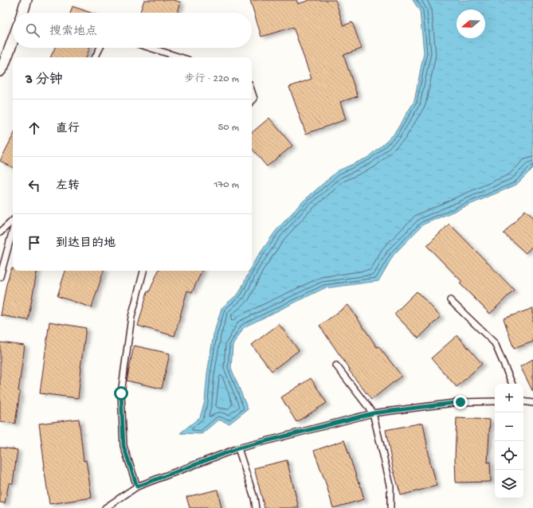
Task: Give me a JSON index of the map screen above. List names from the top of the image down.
{
  "north": "left",
  "page": {
    "search": "搜索地点",
    "heading": ["3 分钟", "步行 · 220 m"],
    "list": [
      ["直行", "50 m"],
      ["左转", "170 m"],
      "到达目的地"
    ],
    "map_buttons": ["+", "−"]
  }
}
